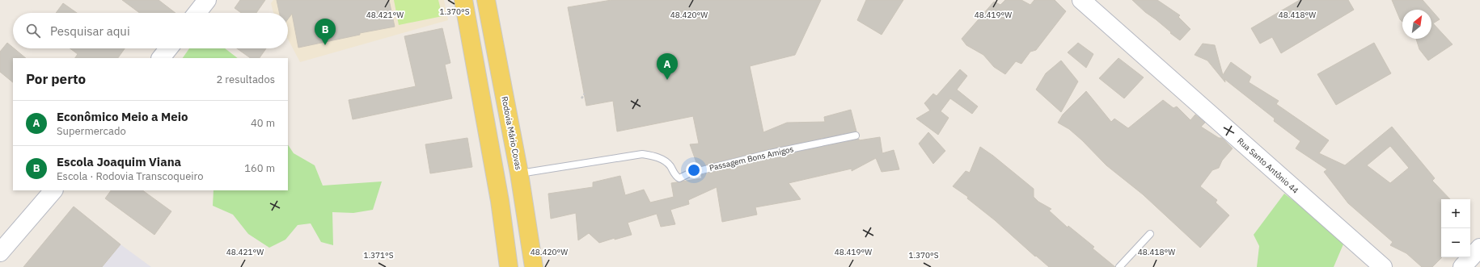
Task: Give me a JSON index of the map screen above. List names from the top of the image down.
{
  "streets": {
    "main road": ["Rodovia Mário Covas"],
    "street": ["Rua Santo Antônio 44"],
    "lane": ["Passagem Bons Amigos"]
  },
  "crossings": [
    ["Rodovia Mário Covas", "Passagem Bons Amigos"]
  ],
  "north": "top right",
  "page": {
    "search": "Pesquisar aqui",
    "pins": ["B", "A"],
    "heading": ["Por perto", "2 resultados"],
    "list": [
      {
        "mark": "A",
        "name": "Econômico Meio a Meio",
        "note": "Supermercado",
        "value": "40 m"
      },
      {
        "mark": "B",
        "name": "Escola Joaquim Viana",
        "note": "Escola · Rodovia Transcoqueiro",
        "value": "160 m"
      }
    ],
    "map_buttons": ["+", "−"]
  },
  "coordinates": [
    "1.370°S",
    "48.421°W",
    "48.420°W",
    "48.419°W",
    "48.418°W",
    "1.371°S"
  ]
}
